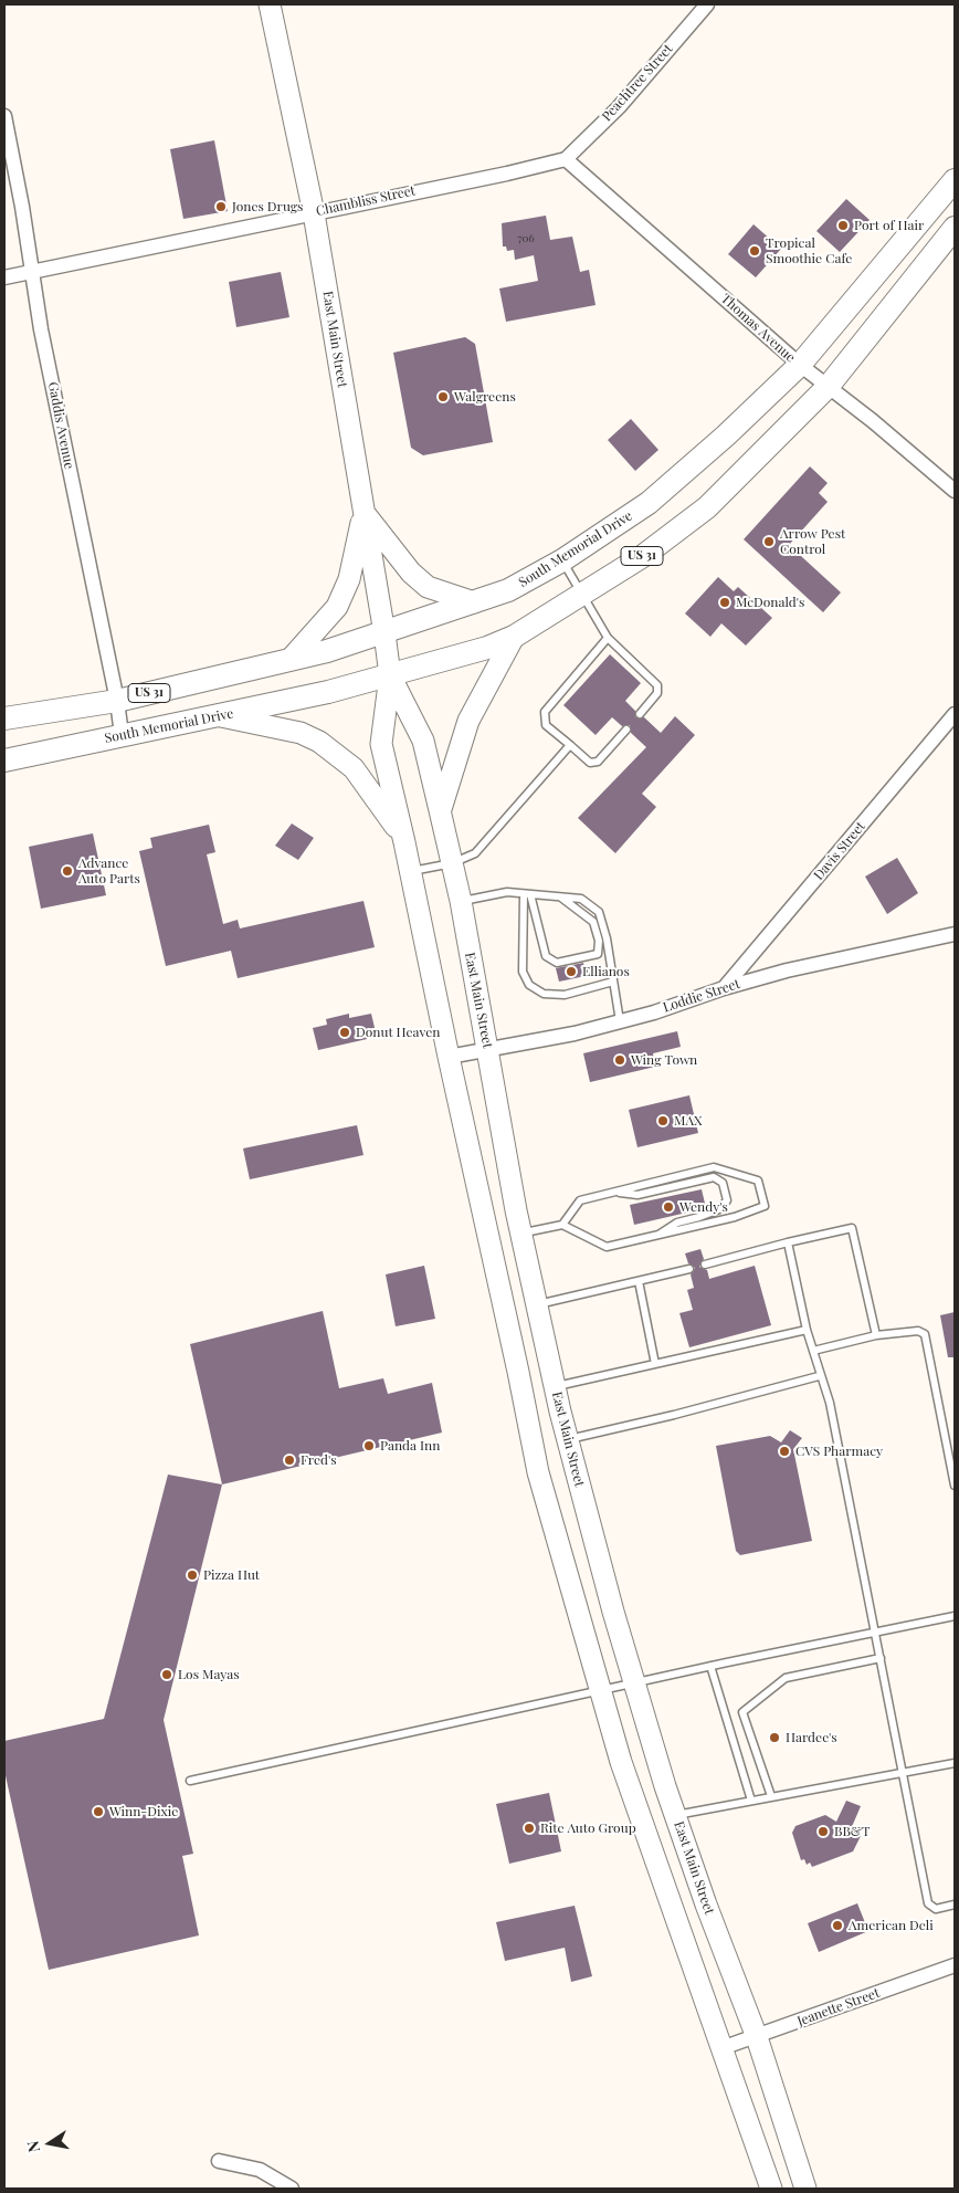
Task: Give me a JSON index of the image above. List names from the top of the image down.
{
  "streets": {
    "main road": ["East Main Street", "South Memorial Drive", "US 31"],
    "street": [
      "Peachtree Street",
      "Chambliss Street",
      "Thomas Avenue",
      "Gaddis Avenue",
      "Davis Street",
      "Loddie Street",
      "Jeanette Street"
    ]
  },
  "crossings": [
    ["Peachtree Street", "Chambliss Street"],
    ["Peachtree Street", "Thomas Avenue"],
    ["Chambliss Street", "Thomas Avenue"],
    ["Chambliss Street", "East Main Street"],
    ["Chambliss Street", "Gaddis Avenue"],
    ["Thomas Avenue", "South Memorial Drive"],
    ["East Main Street", "South Memorial Drive"],
    ["East Main Street", "Loddie Street"],
    ["East Main Street", "Jeanette Street"],
    ["Gaddis Avenue", "South Memorial Drive"],
    ["Davis Street", "Loddie Street"]
  ],
  "places": [
    "Jones Drugs",
    "Port of Hair",
    "Tropical Smoothie Cafe",
    "Walgreens",
    "Arrow Pest Control",
    "McDonald's",
    "Advance Auto Parts",
    "Ellianos",
    "Donut Heaven",
    "Wing Town",
    "MAX",
    "Wendy's",
    "Panda Inn",
    "CVS Pharmacy",
    "Fred's",
    "Pizza Hut",
    "Los Mayas",
    "Hardee's",
    "Winn-Dixie",
    "Rite Auto Group",
    "BB&T",
    "American Deli"
  ],
  "house_numbers": ["706"],
  "north": "left"
}
